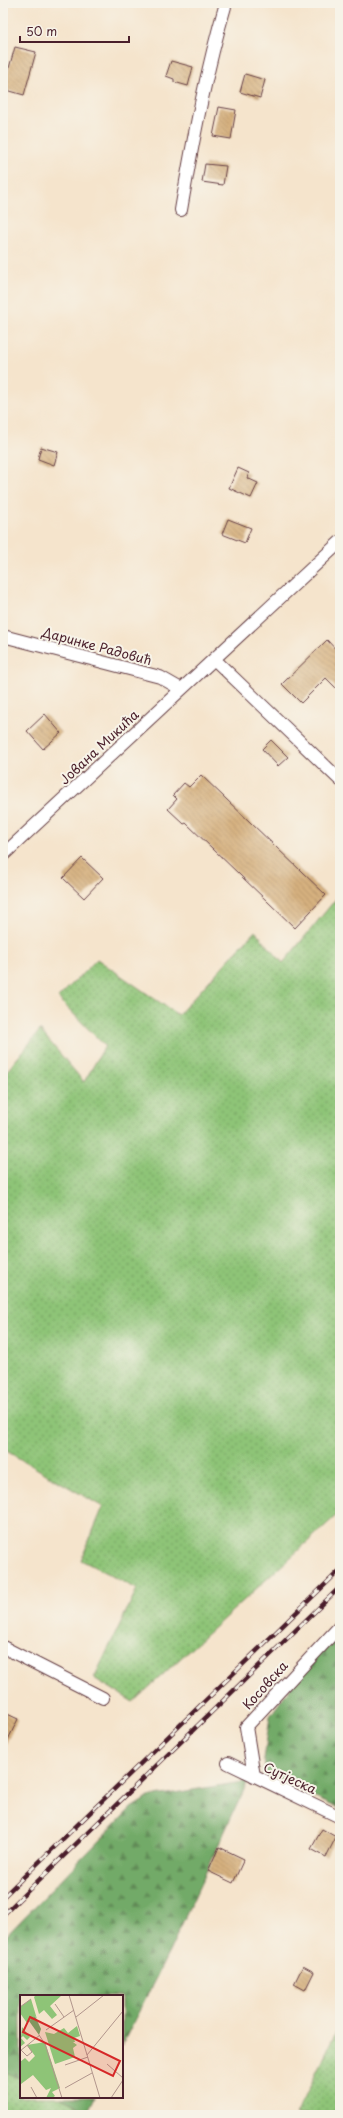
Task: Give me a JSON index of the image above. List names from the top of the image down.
{
  "streets": {
    "street": [
      "Даринке Радовић",
      "Јована Микића",
      "Косовска",
      "Сутјеска"
    ]
  },
  "crossings": [
    ["Даринке Радовић", "Јована Микића"],
    ["Косовска", "Сутјеска"]
  ],
  "scale_bar": "50 m"
}
